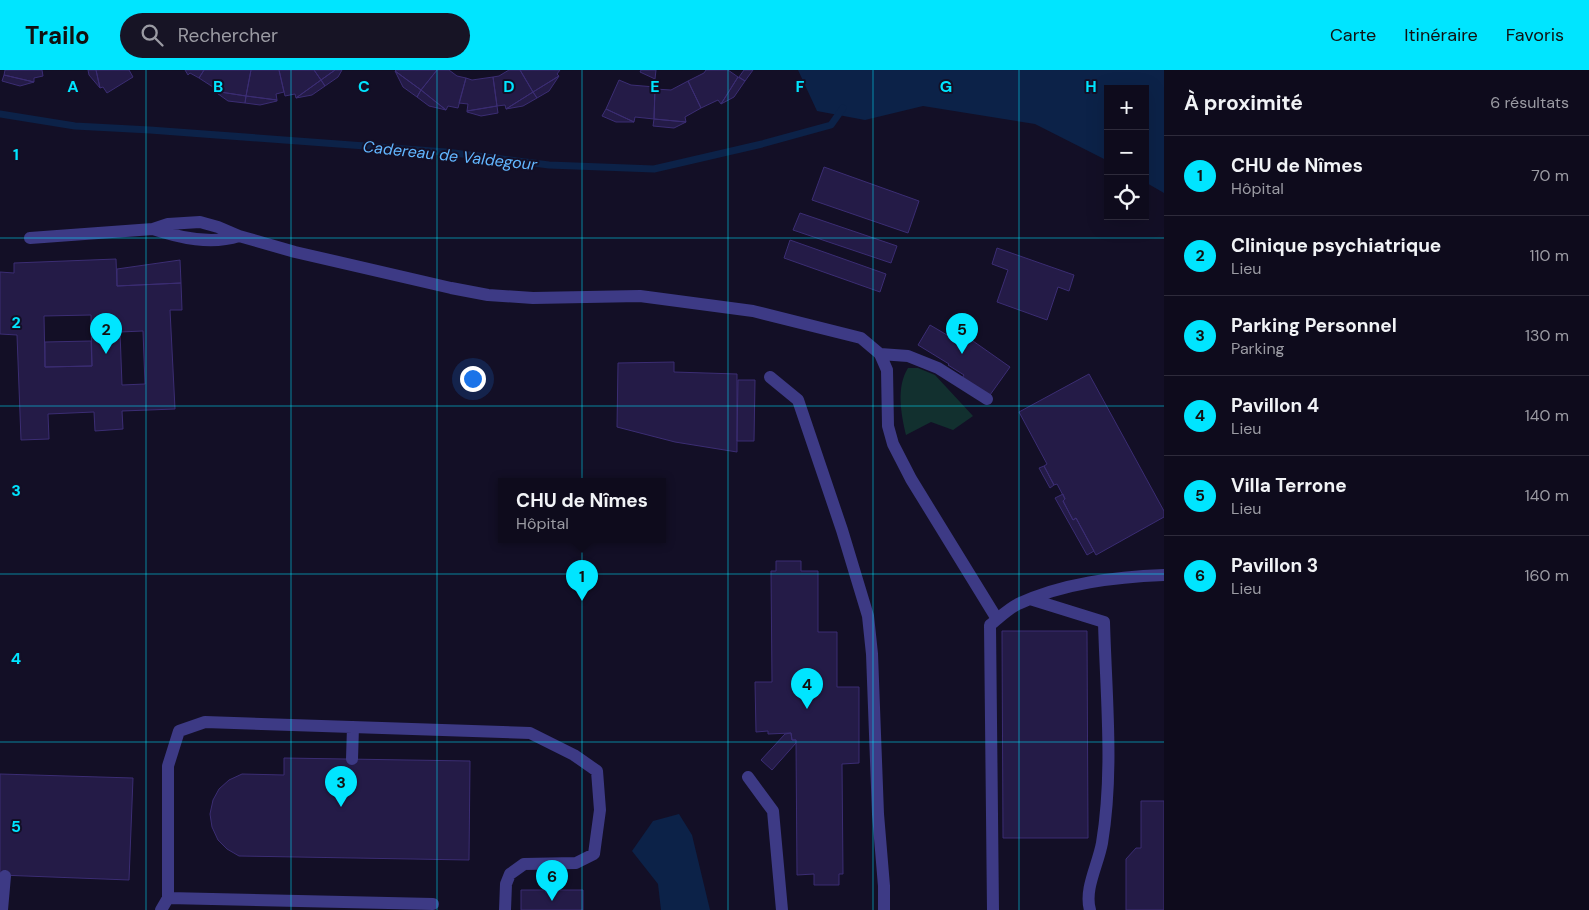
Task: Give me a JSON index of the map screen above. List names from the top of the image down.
{
  "water": ["Cadereau de Valdegour"],
  "page": {
    "header": "Trailo",
    "search": "Rechercher",
    "nav": ["Carte", "Itinéraire", "Favoris"],
    "heading": ["À proximité", "6 résultats"],
    "map_buttons": ["+", "−"],
    "list": [
      {
        "mark": "1",
        "name": "CHU de Nîmes",
        "note": "Hôpital",
        "value": "70 m"
      },
      {
        "mark": "2",
        "name": "Clinique psychiatrique",
        "note": "Lieu",
        "value": "110 m"
      },
      {
        "mark": "3",
        "name": "Parking Personnel",
        "note": "Parking",
        "value": "130 m"
      },
      {
        "mark": "4",
        "name": "Pavillon 4",
        "note": "Lieu",
        "value": "140 m"
      },
      {
        "mark": "5",
        "name": "Villa Terrone",
        "note": "Lieu",
        "value": "140 m"
      },
      {
        "mark": "6",
        "name": "Pavillon 3",
        "note": "Lieu",
        "value": "160 m"
      }
    ],
    "pins": [
      "2",
      "5",
      "1",
      "4",
      "3",
      "6"
    ],
    "popup": ["CHU de Nîmes", "Hôpital"]
  },
  "grid": {
    "columns": [
      "A",
      "B",
      "C",
      "D",
      "E",
      "F",
      "G",
      "H"
    ],
    "rows": [
      "1",
      "2",
      "3",
      "4",
      "5"
    ]
  }
}
